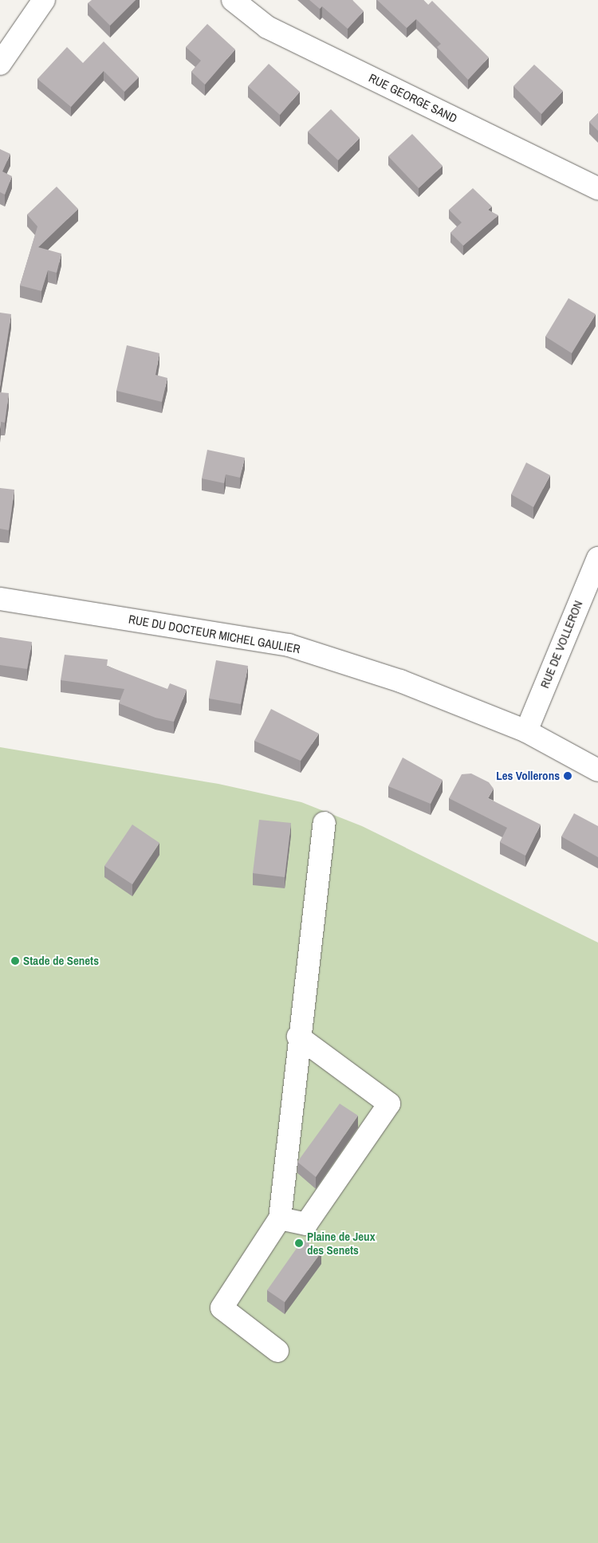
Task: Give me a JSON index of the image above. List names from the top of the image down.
{
  "streets": {
    "street": ["RUE GEORGE SAND", "RUE DU DOCTEUR MICHEL GAULIER", "RUE DE VOLLERON"]
  },
  "crossings": [
    ["RUE DU DOCTEUR MICHEL GAULIER", "RUE DE VOLLERON"]
  ],
  "places": ["Les Vollerons", "Stade de Senets", "Plaine de Jeux des Senets"]
}
